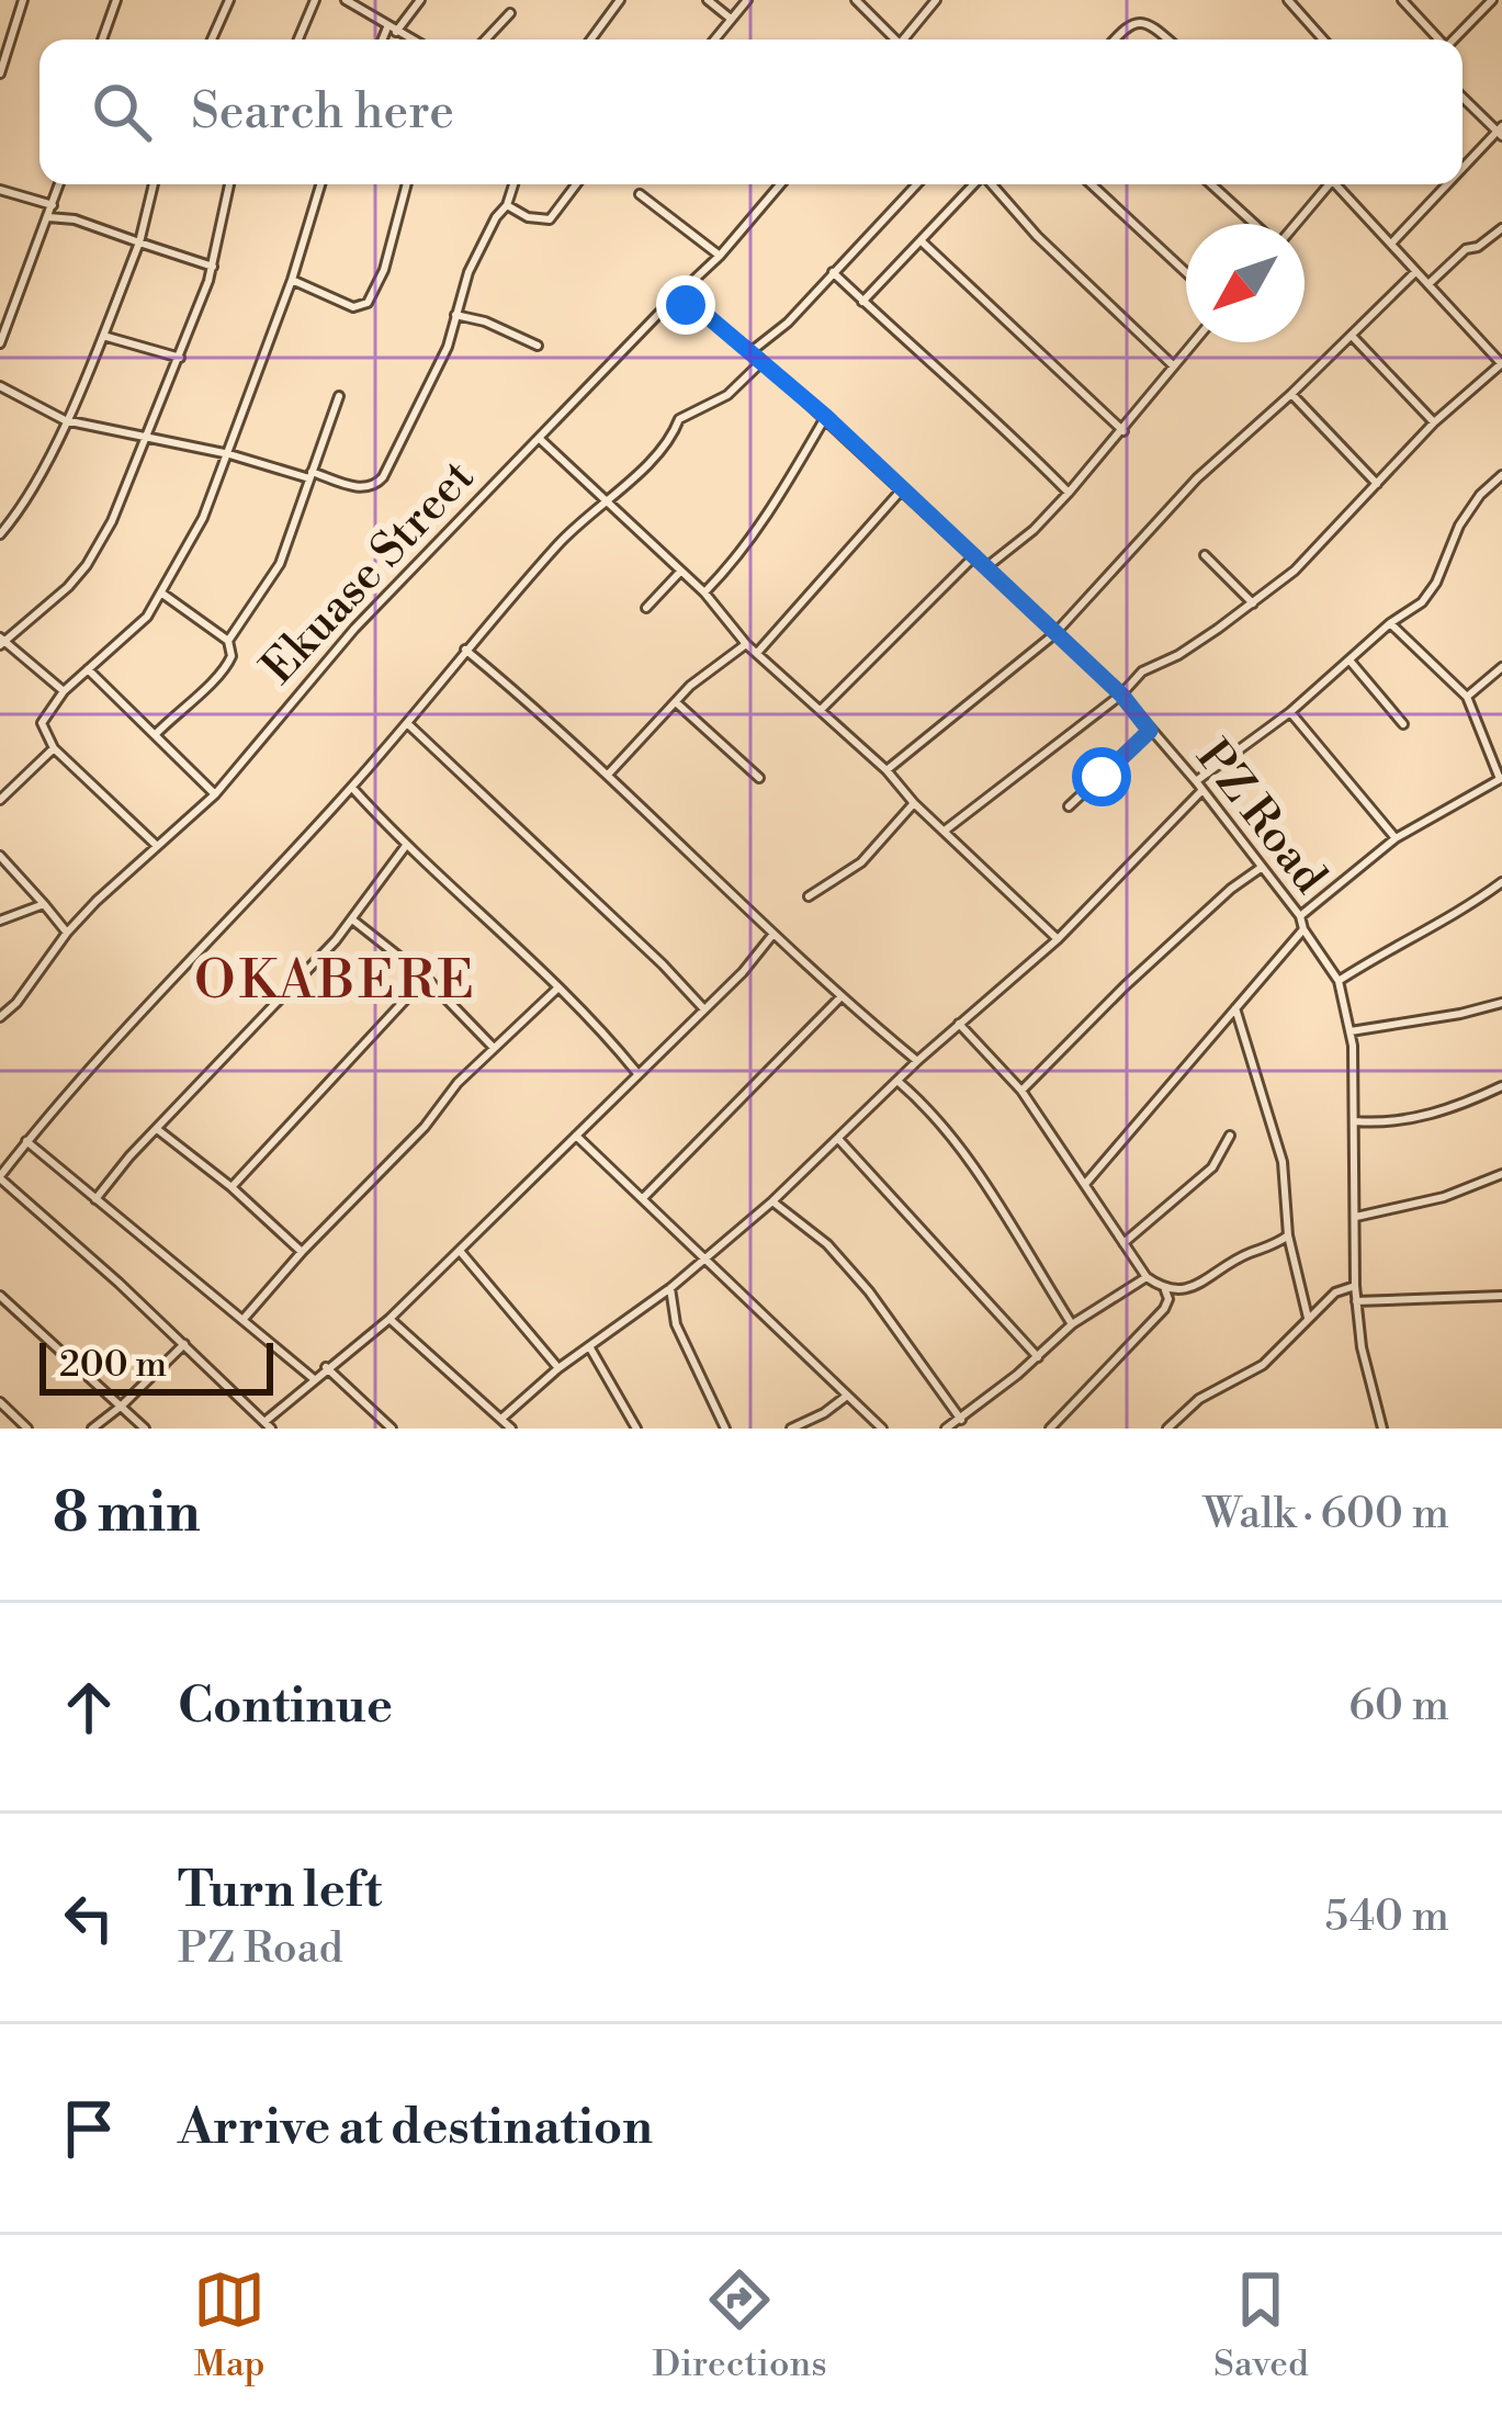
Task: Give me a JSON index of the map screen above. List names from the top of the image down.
{
  "streets": {
    "street": ["Ekuase Street", "PZ Road"]
  },
  "crossings": [
    ["Ekuase Street", "PZ Road"]
  ],
  "districts": ["OKABERE"],
  "scale_bar": "200 m",
  "north": "bottom left",
  "page": {
    "search": "Search here",
    "scale": "200 m",
    "heading": ["8 min", "Walk · 600 m"],
    "list": [
      ["Continue", "60 m"],
      ["Turn left", "PZ Road", "540 m"],
      "Arrive at destination"
    ],
    "nav": ["Map", "Directions", "Saved"]
  }
}
